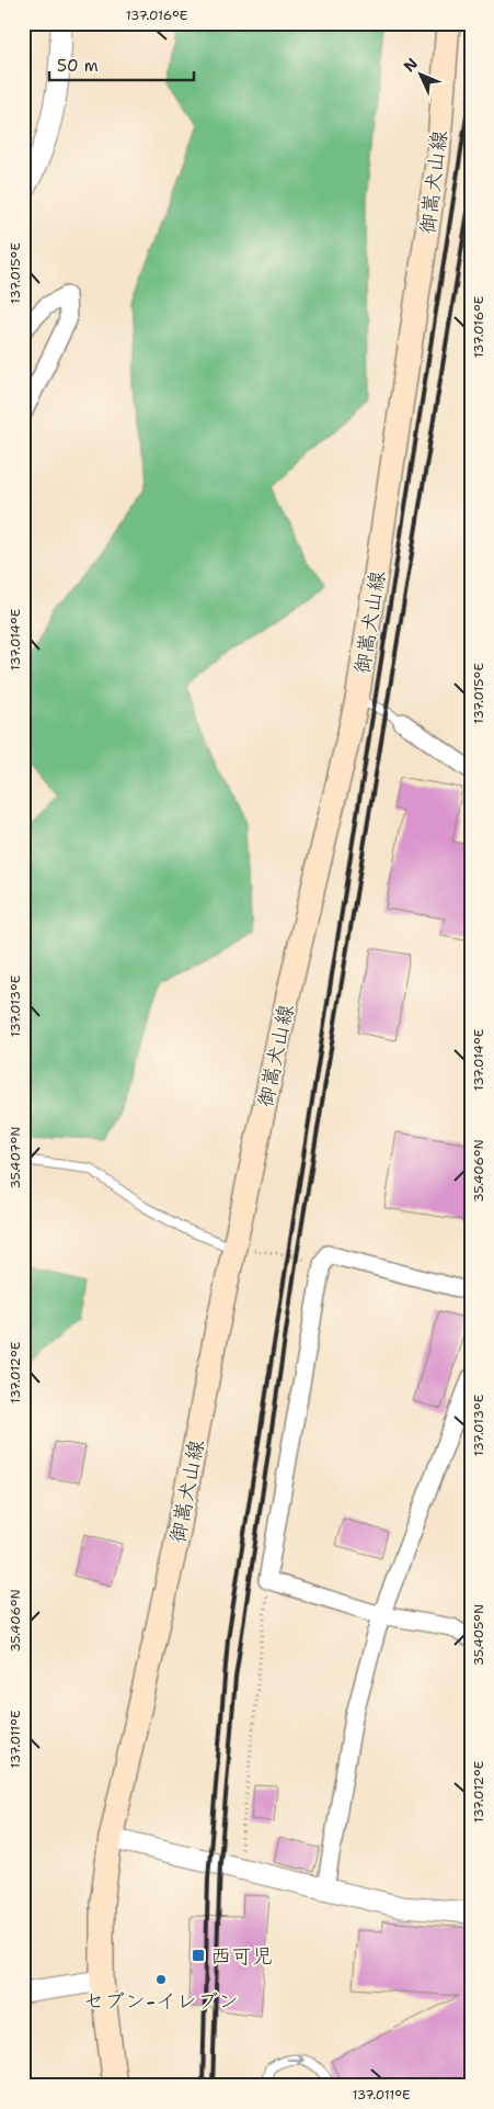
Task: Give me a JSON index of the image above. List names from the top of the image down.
{
  "streets": {
    "main road": ["御嵩犬山線"]
  },
  "places": {
    "transit": ["西可児"],
    "other": ["セブン-イレブン"]
  },
  "scale_bar": "50 m",
  "north": "top left",
  "coordinates": [
    "137.016°E",
    "137.015°E",
    "137.014°E",
    "137.013°E",
    "35.407°N",
    "35.406°N",
    "137.012°E",
    "35.405°N",
    "137.011°E"
  ]
}
